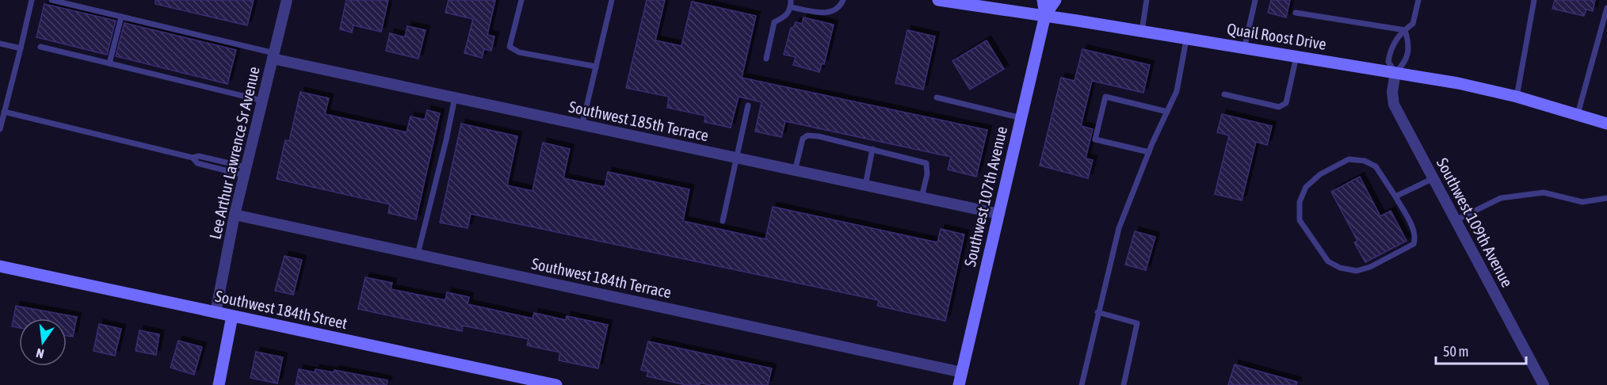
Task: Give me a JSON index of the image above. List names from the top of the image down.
{
  "streets": {
    "main road": ["Quail Roost Drive", "Southwest 107th Avenue", "Southwest 184th Street"],
    "street": [
      "Southwest 185th Terrace",
      "Lee Arthur Lawrence Sr Avenue",
      "Southwest 109th Avenue",
      "Southwest 184th Terrace"
    ]
  },
  "crossings": [
    ["Quail Roost Drive", "Southwest 107th Avenue"],
    ["Quail Roost Drive", "Southwest 109th Avenue"],
    ["Southwest 185th Terrace", "Lee Arthur Lawrence Sr Avenue"],
    ["Southwest 185th Terrace", "Southwest 107th Avenue"],
    ["Lee Arthur Lawrence Sr Avenue", "Southwest 184th Terrace"],
    ["Lee Arthur Lawrence Sr Avenue", "Southwest 184th Street"],
    ["Southwest 107th Avenue", "Southwest 184th Terrace"]
  ],
  "scale_bar": "50 m",
  "north": "bottom"
}
